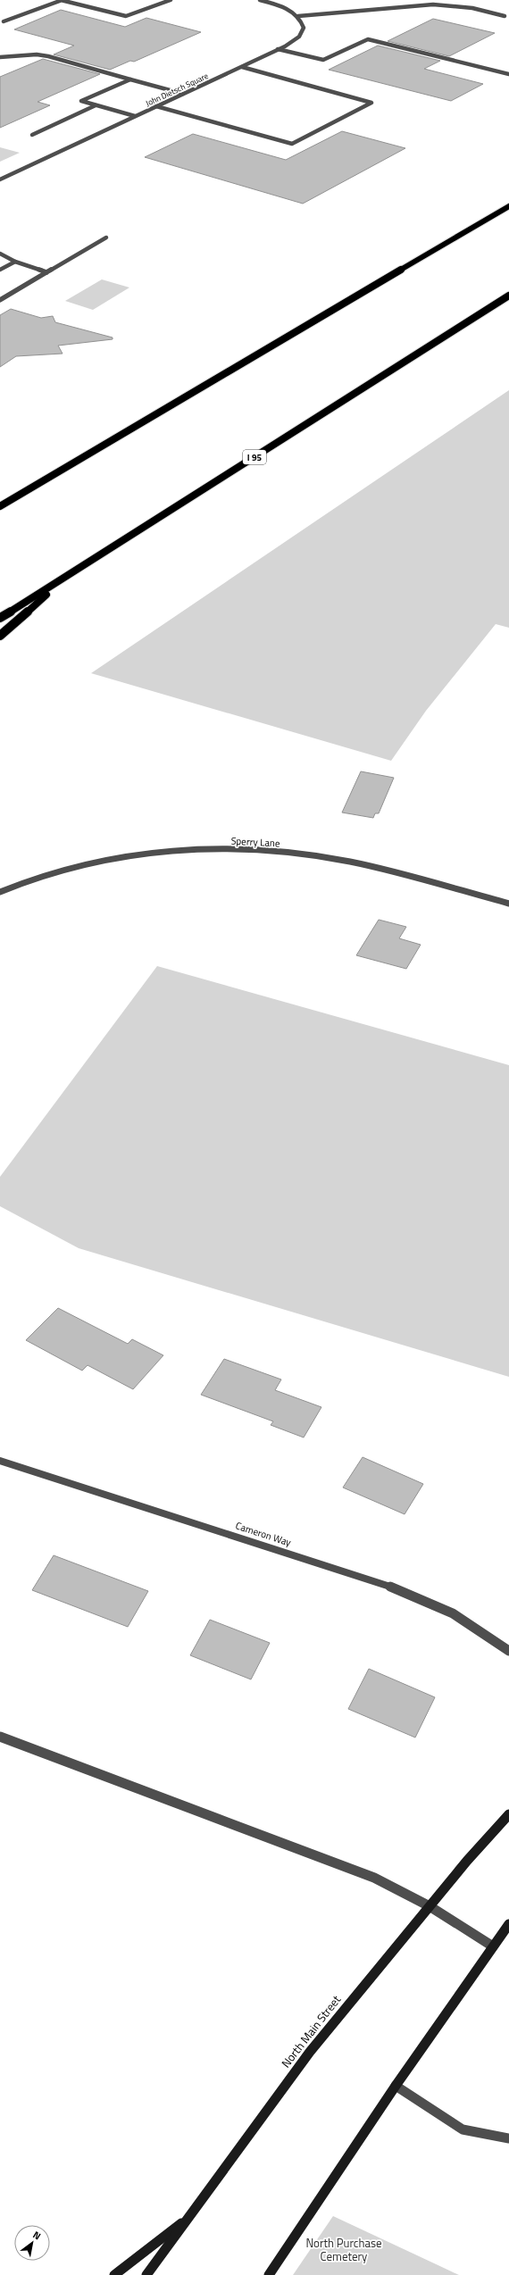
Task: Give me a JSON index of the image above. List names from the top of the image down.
{
  "streets": {
    "highway": ["I 95"],
    "main road": ["North Main Street"],
    "street": ["John Dietsch Square", "Sperry Lane", "Cameron Way"]
  },
  "parks": ["North Purchase Cemetery"],
  "north": "top right"
}
